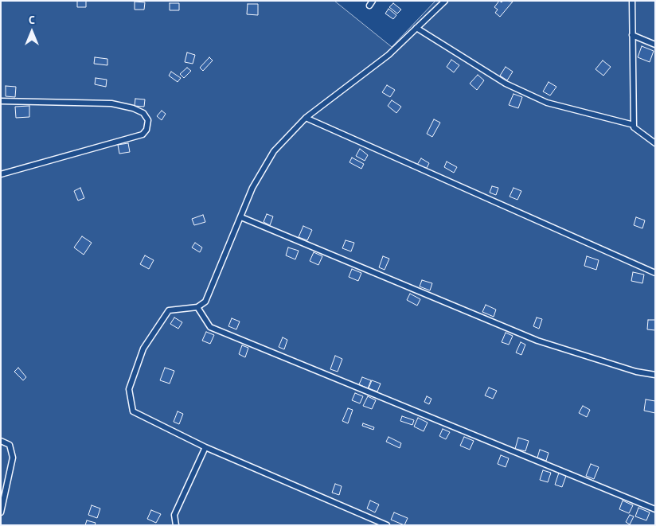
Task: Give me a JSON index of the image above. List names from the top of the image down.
{
  "north": "top"
}
